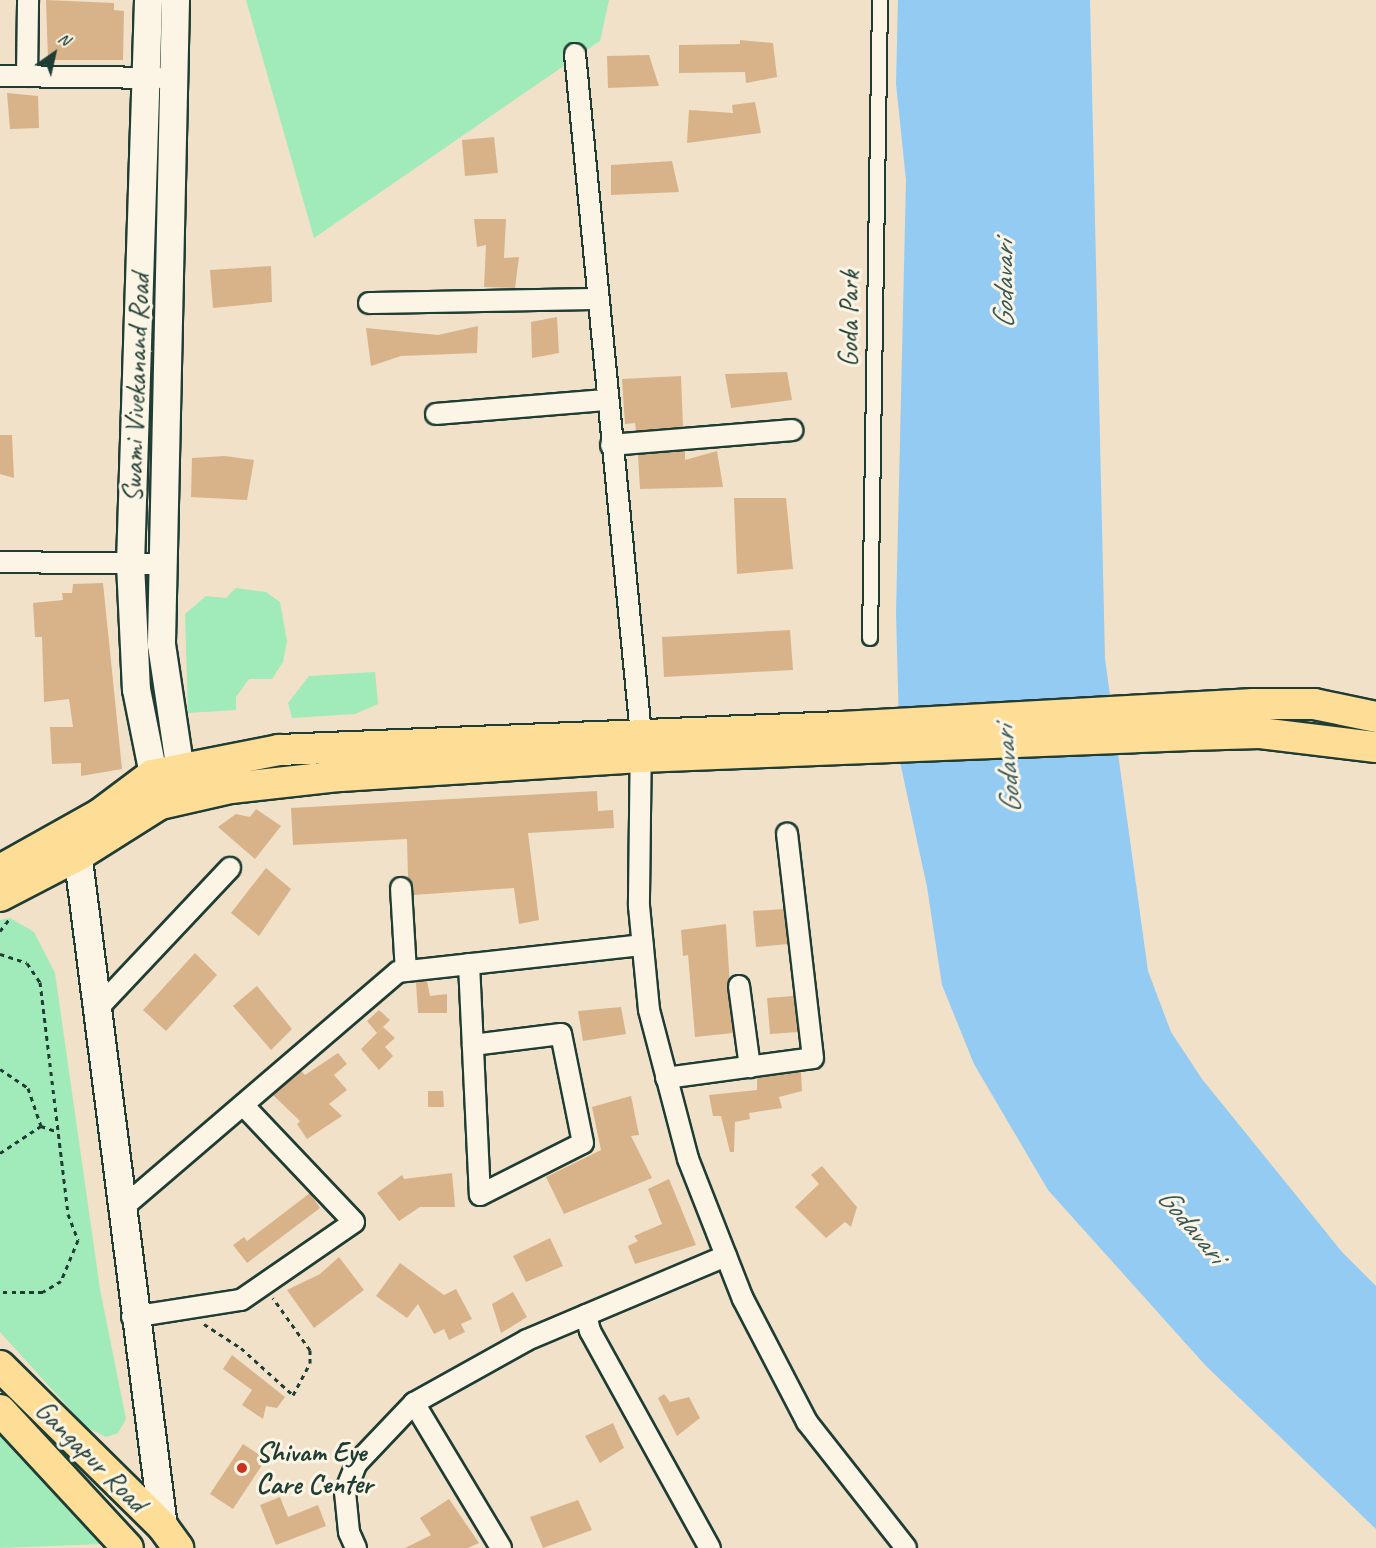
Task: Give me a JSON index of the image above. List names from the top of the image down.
{
  "streets": {
    "main road": ["Swami Vivekanand Road", "Gangapur Road"],
    "street": ["Goda Park"]
  },
  "water": ["Godavari"],
  "places": ["Shivam Eye Care Center"],
  "north": "top right"
}
